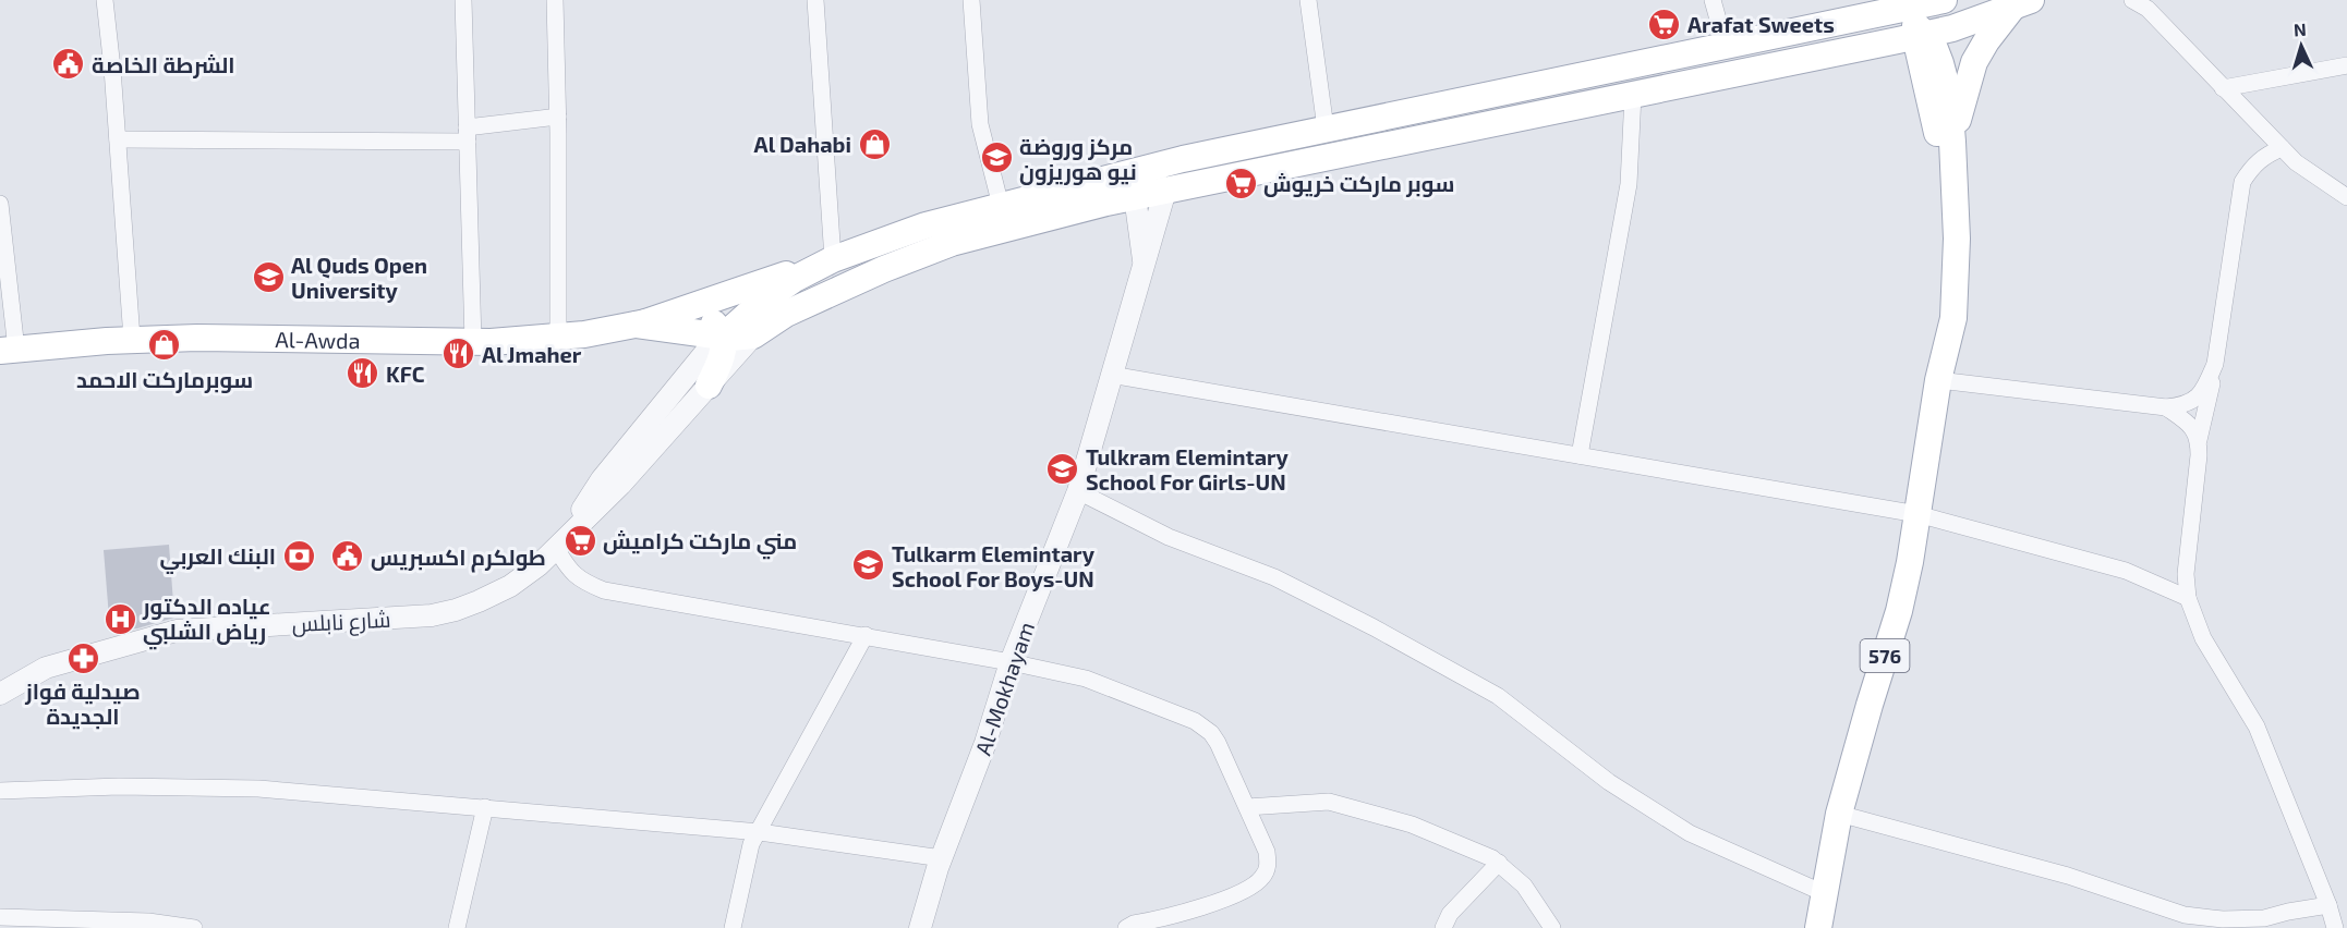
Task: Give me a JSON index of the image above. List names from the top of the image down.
{
  "streets": {
    "main road": ["Al-Awda", "576"],
    "street": ["شارع نابلس", "Al-Mokhayam"]
  },
  "places": {
    "supermarket": ["Arafat Sweets", "سوبر ماركت خريوش", "مني ماركت كراميش"],
    "public building": ["الشرطة الخاصة", "طولكرم اكسبريس"],
    "shop": ["Al Dahabi", "سوبرماركت الاحمد"],
    "school or university": [
      "مركز وروضة نيو هوريزون",
      "Al Quds Open University",
      "Tulkram Elemintary School For Girls-UN",
      "Tulkarm Elemintary School For Boys-UN"
    ],
    "restaurant": ["Al Jmaher", "KFC"],
    "bank": ["البنك العربي"],
    "hospital": ["عياده الدكتور رياض الشلبي"],
    "pharmacy": ["صيدلية فواز الجديدة"]
  },
  "north": "top"
}
